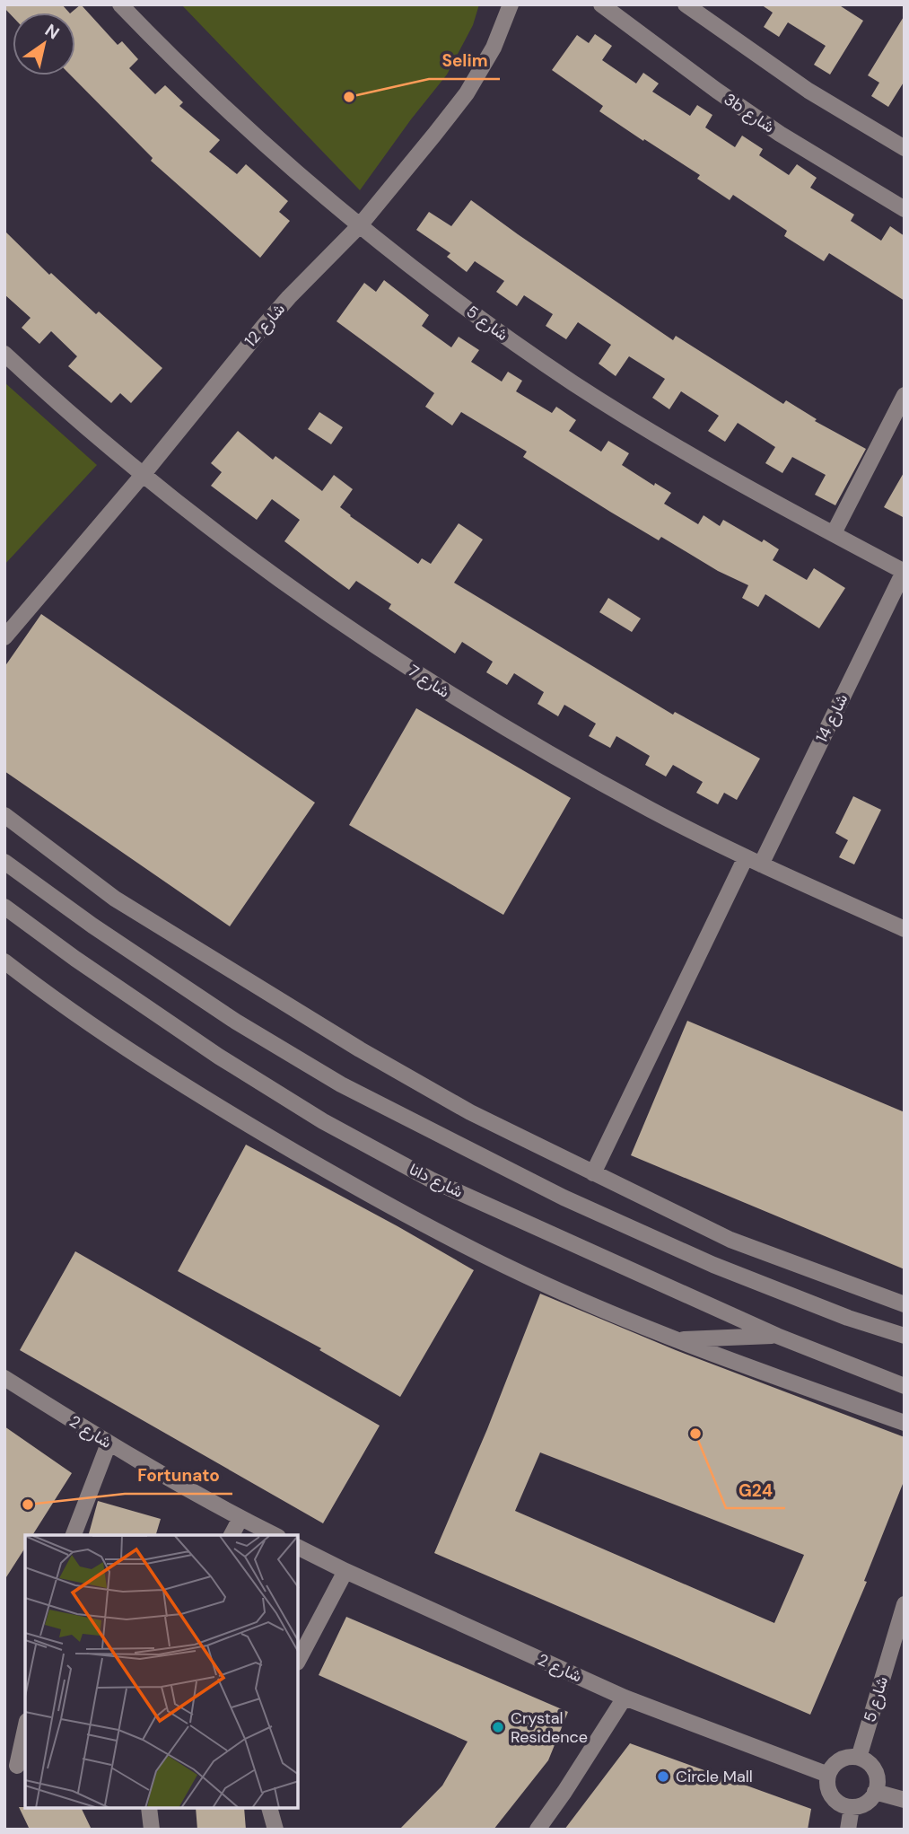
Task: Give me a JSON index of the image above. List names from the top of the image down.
{
  "streets": {
    "street": [
      "3b شارع",
      "شارع 5",
      "شارع 12",
      "شارع 7",
      "شارع 14",
      "شارع دانا",
      "شارع 2"
    ]
  },
  "crossings": [
    ["شارع 5", "شارع 12"],
    ["شارع 5", "شارع 14"],
    ["شارع 5", "شارع 2"],
    ["شارع 12", "شارع 7"],
    ["شارع 7", "شارع 14"]
  ],
  "places": [
    "Selim",
    "G24",
    "Fortunato",
    "Crystal Residence",
    "Circle Mall"
  ],
  "north": "top right"
}
